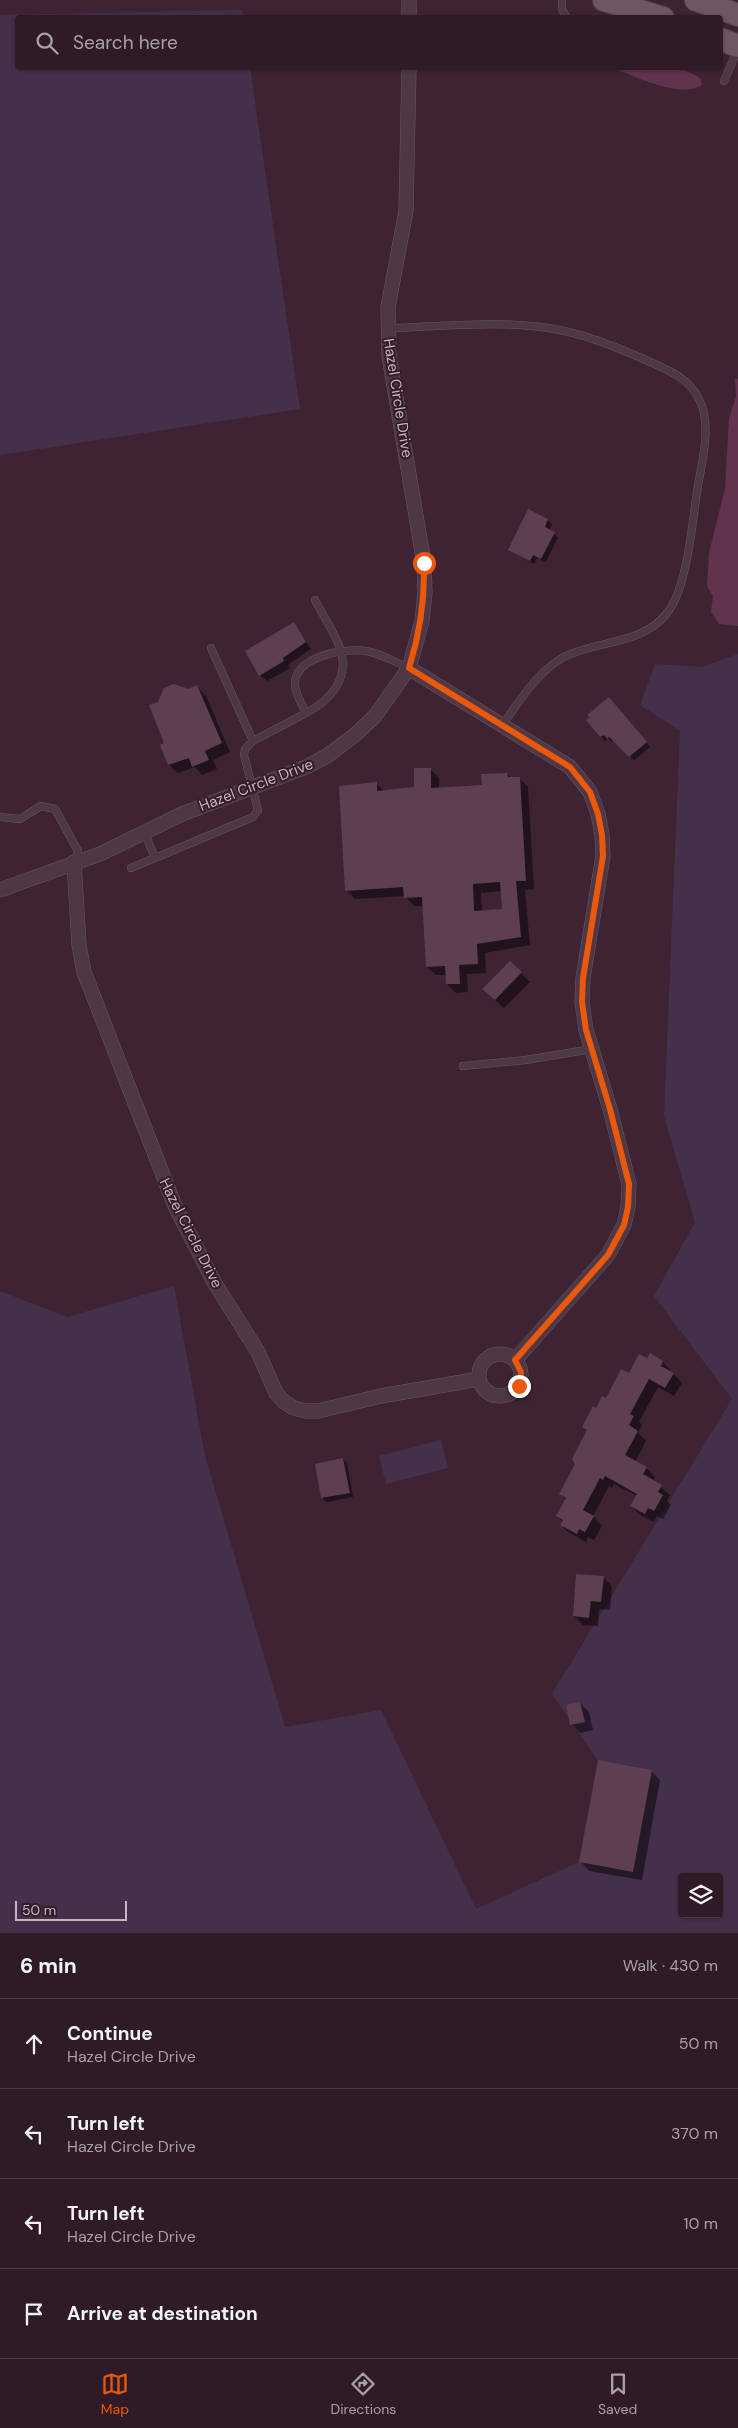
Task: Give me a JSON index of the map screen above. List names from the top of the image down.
{
  "streets": {
    "street": ["Hazel Circle Drive"]
  },
  "scale_bar": "50 m",
  "page": {
    "search": "Search here",
    "scale": "50 m",
    "heading": ["6 min", "Walk · 430 m"],
    "list": [
      ["Continue", "Hazel Circle Drive", "50 m"],
      ["Turn left", "Hazel Circle Drive", "370 m"],
      ["Turn left", "Hazel Circle Drive", "10 m"],
      "Arrive at destination"
    ],
    "nav": ["Map", "Directions", "Saved"]
  }
}
